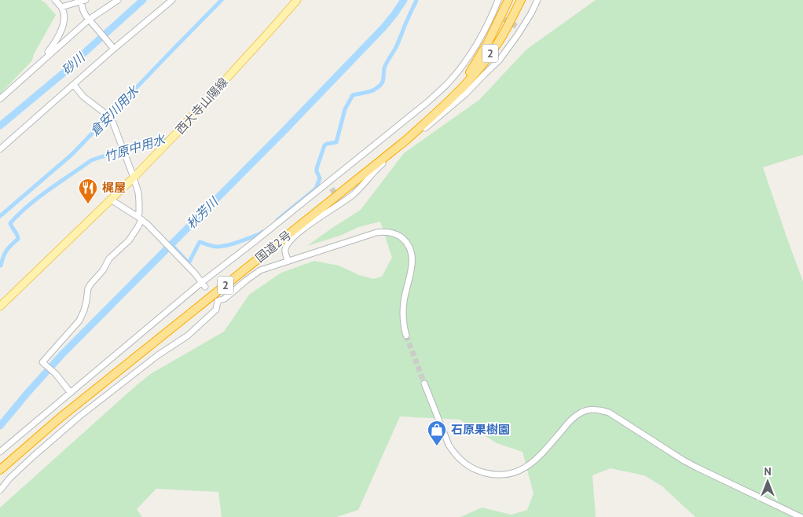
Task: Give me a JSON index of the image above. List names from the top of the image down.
{
  "streets": {
    "highway": ["2", "国道2号"],
    "main road": ["西大寺山陽線"]
  },
  "water": [
    "砂川",
    "倉安川用水",
    "竹原中用水",
    "秋芳川"
  ],
  "places": {
    "restaurant": ["梶屋"],
    "shop": ["石原果樹園"]
  },
  "north": "top"
}
